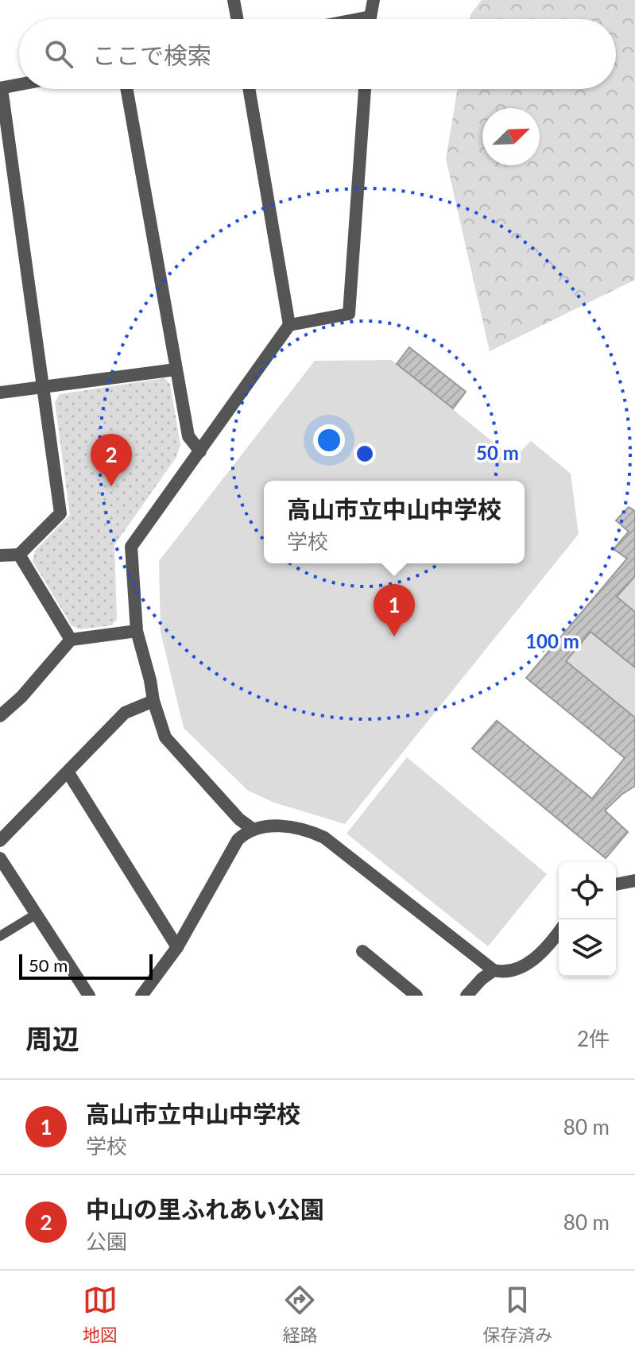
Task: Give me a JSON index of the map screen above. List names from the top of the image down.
{
  "scale_bar": "50 m",
  "north": "top right",
  "page": {
    "search": "ここで検索",
    "pins": ["2", "1"],
    "popup": ["高山市立中山中学校", "学校"],
    "scale": "50 m",
    "heading": ["周辺", "2件"],
    "list": [
      {
        "mark": "1",
        "name": "高山市立中山中学校",
        "note": "学校",
        "value": "80 m"
      },
      {
        "mark": "2",
        "name": "中山の里ふれあい公園",
        "note": "公園",
        "value": "80 m"
      }
    ],
    "nav": ["地図", "経路", "保存済み"]
  },
  "rings": ["50 m", "100 m"]
}
